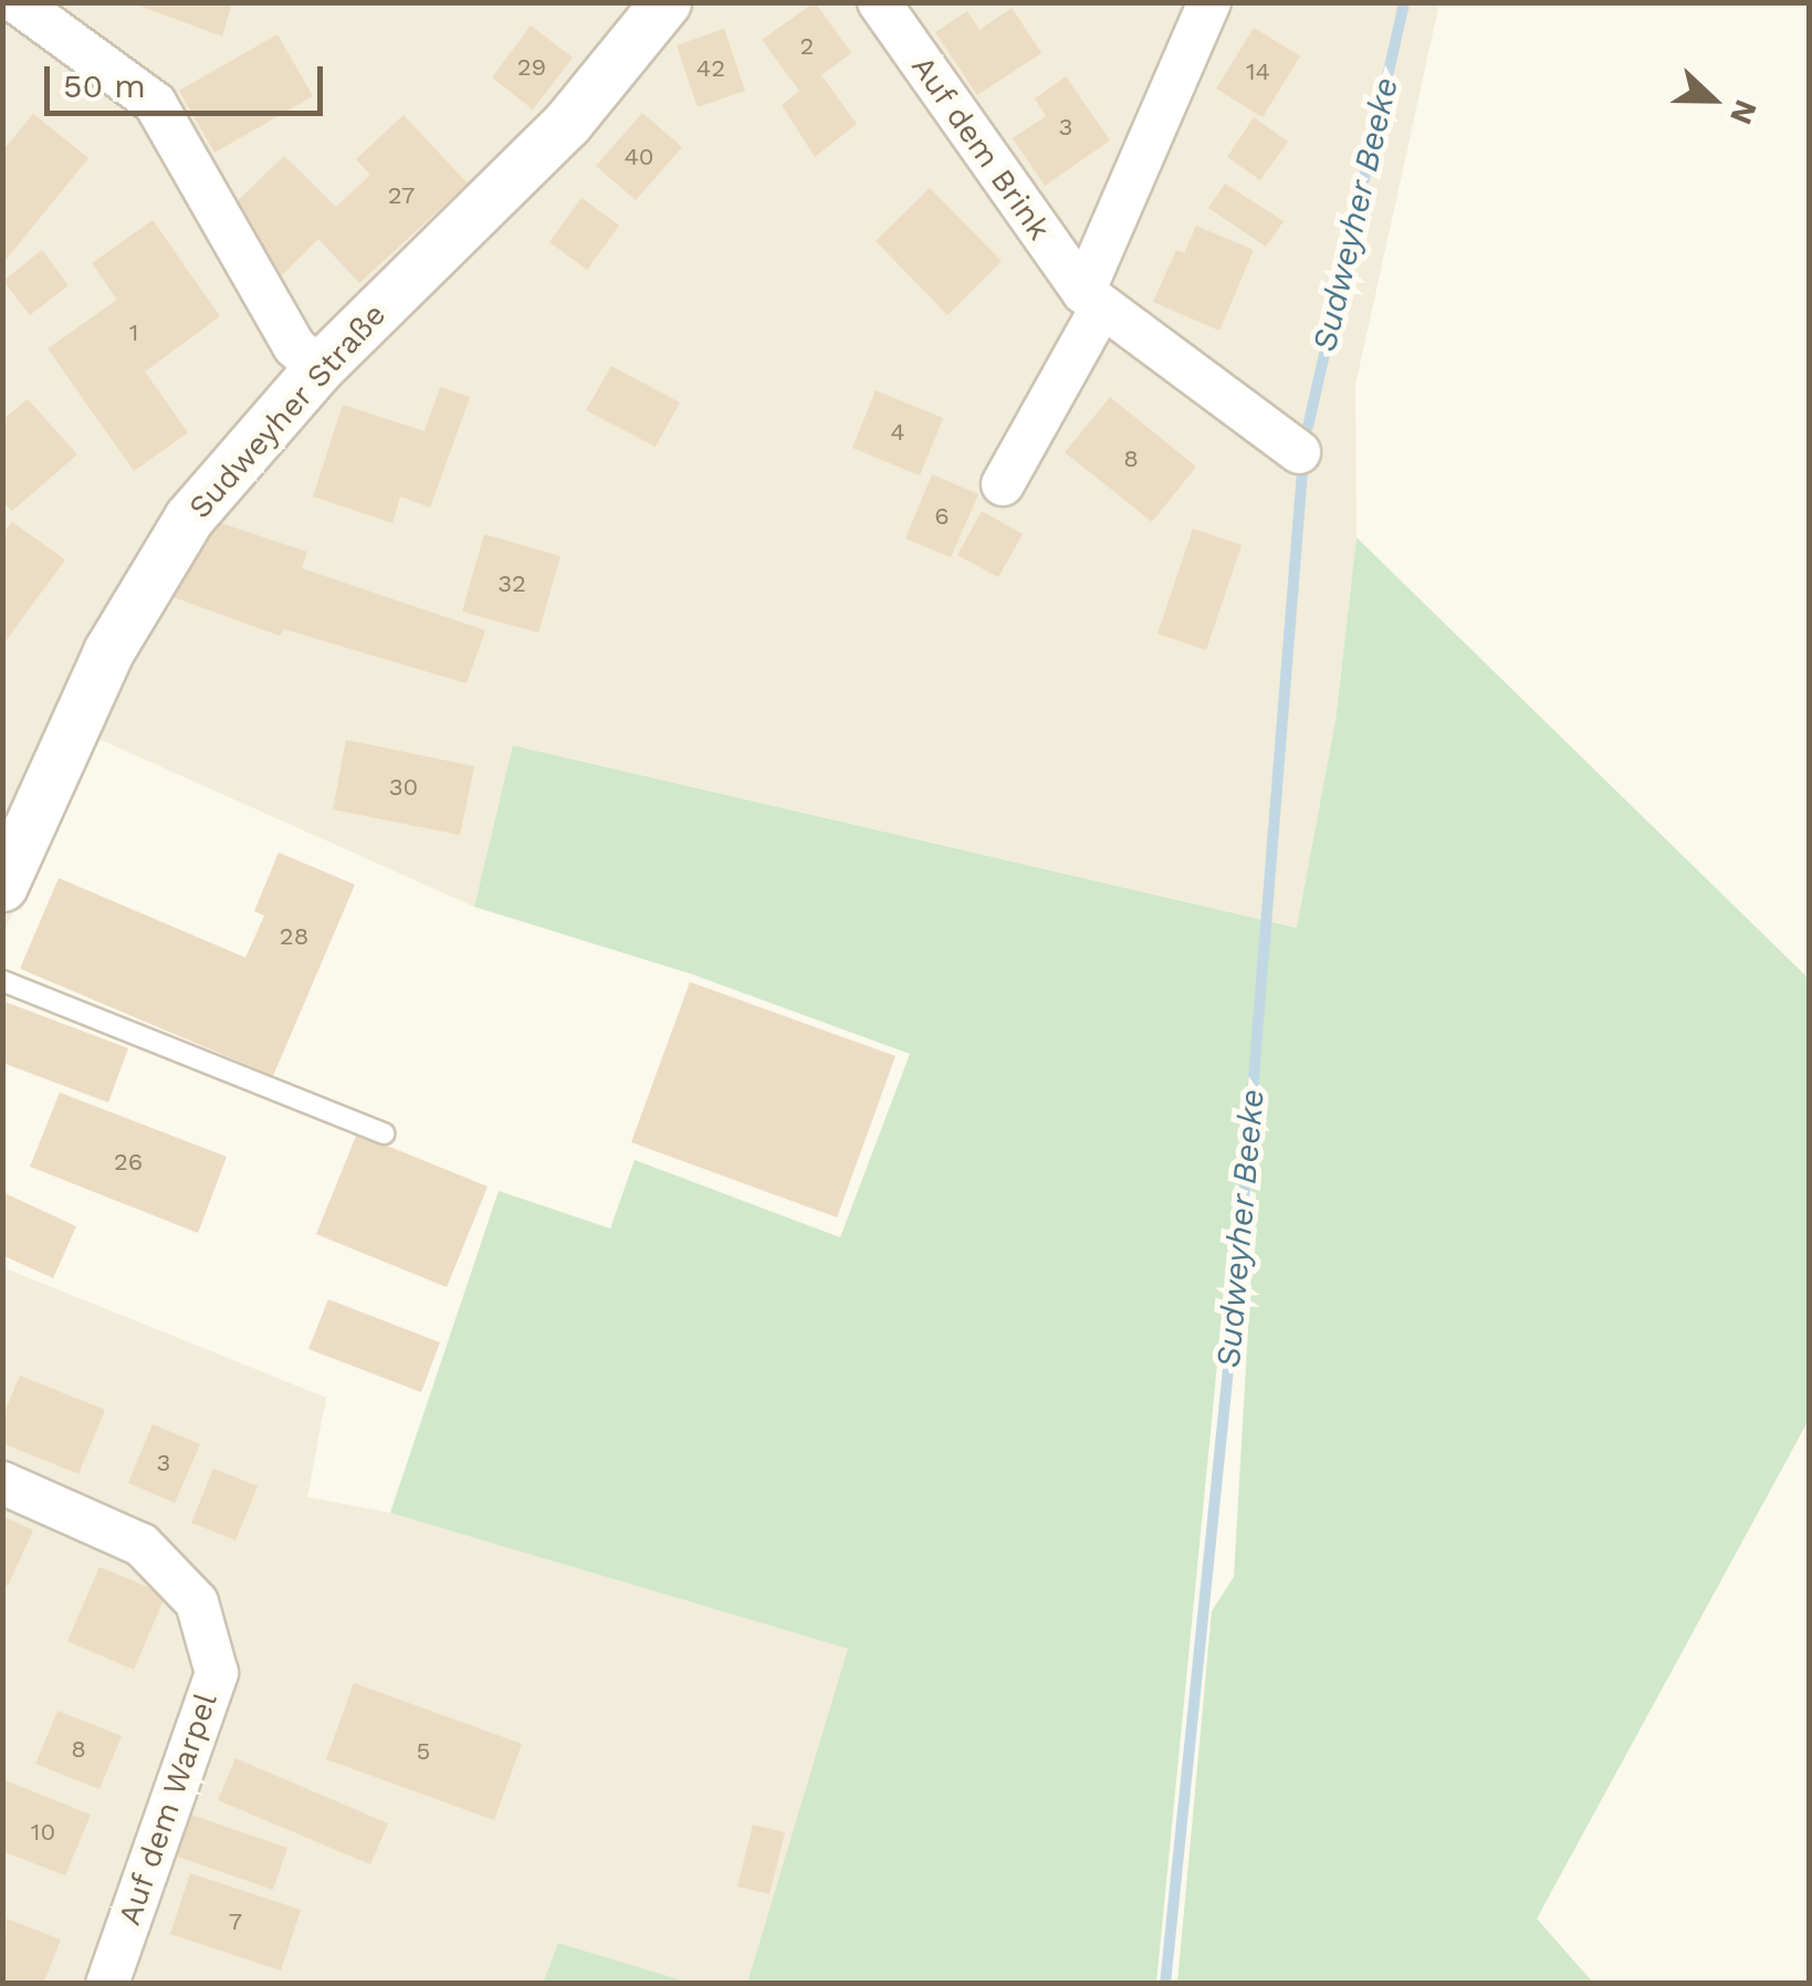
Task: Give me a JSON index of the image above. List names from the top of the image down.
{
  "streets": {
    "street": ["Auf dem Brink", "Sudweyher Straße", "Auf dem Warpel"]
  },
  "water": ["Sudweyher Beeke"],
  "house_numbers": [
    "2",
    "29",
    "42",
    "14",
    "3",
    "40",
    "27",
    "1",
    "4",
    "8",
    "6",
    "32",
    "30",
    "28",
    "26",
    "3",
    "8",
    "5",
    "10",
    "7"
  ],
  "scale_bar": "50 m",
  "north": "right"
}
